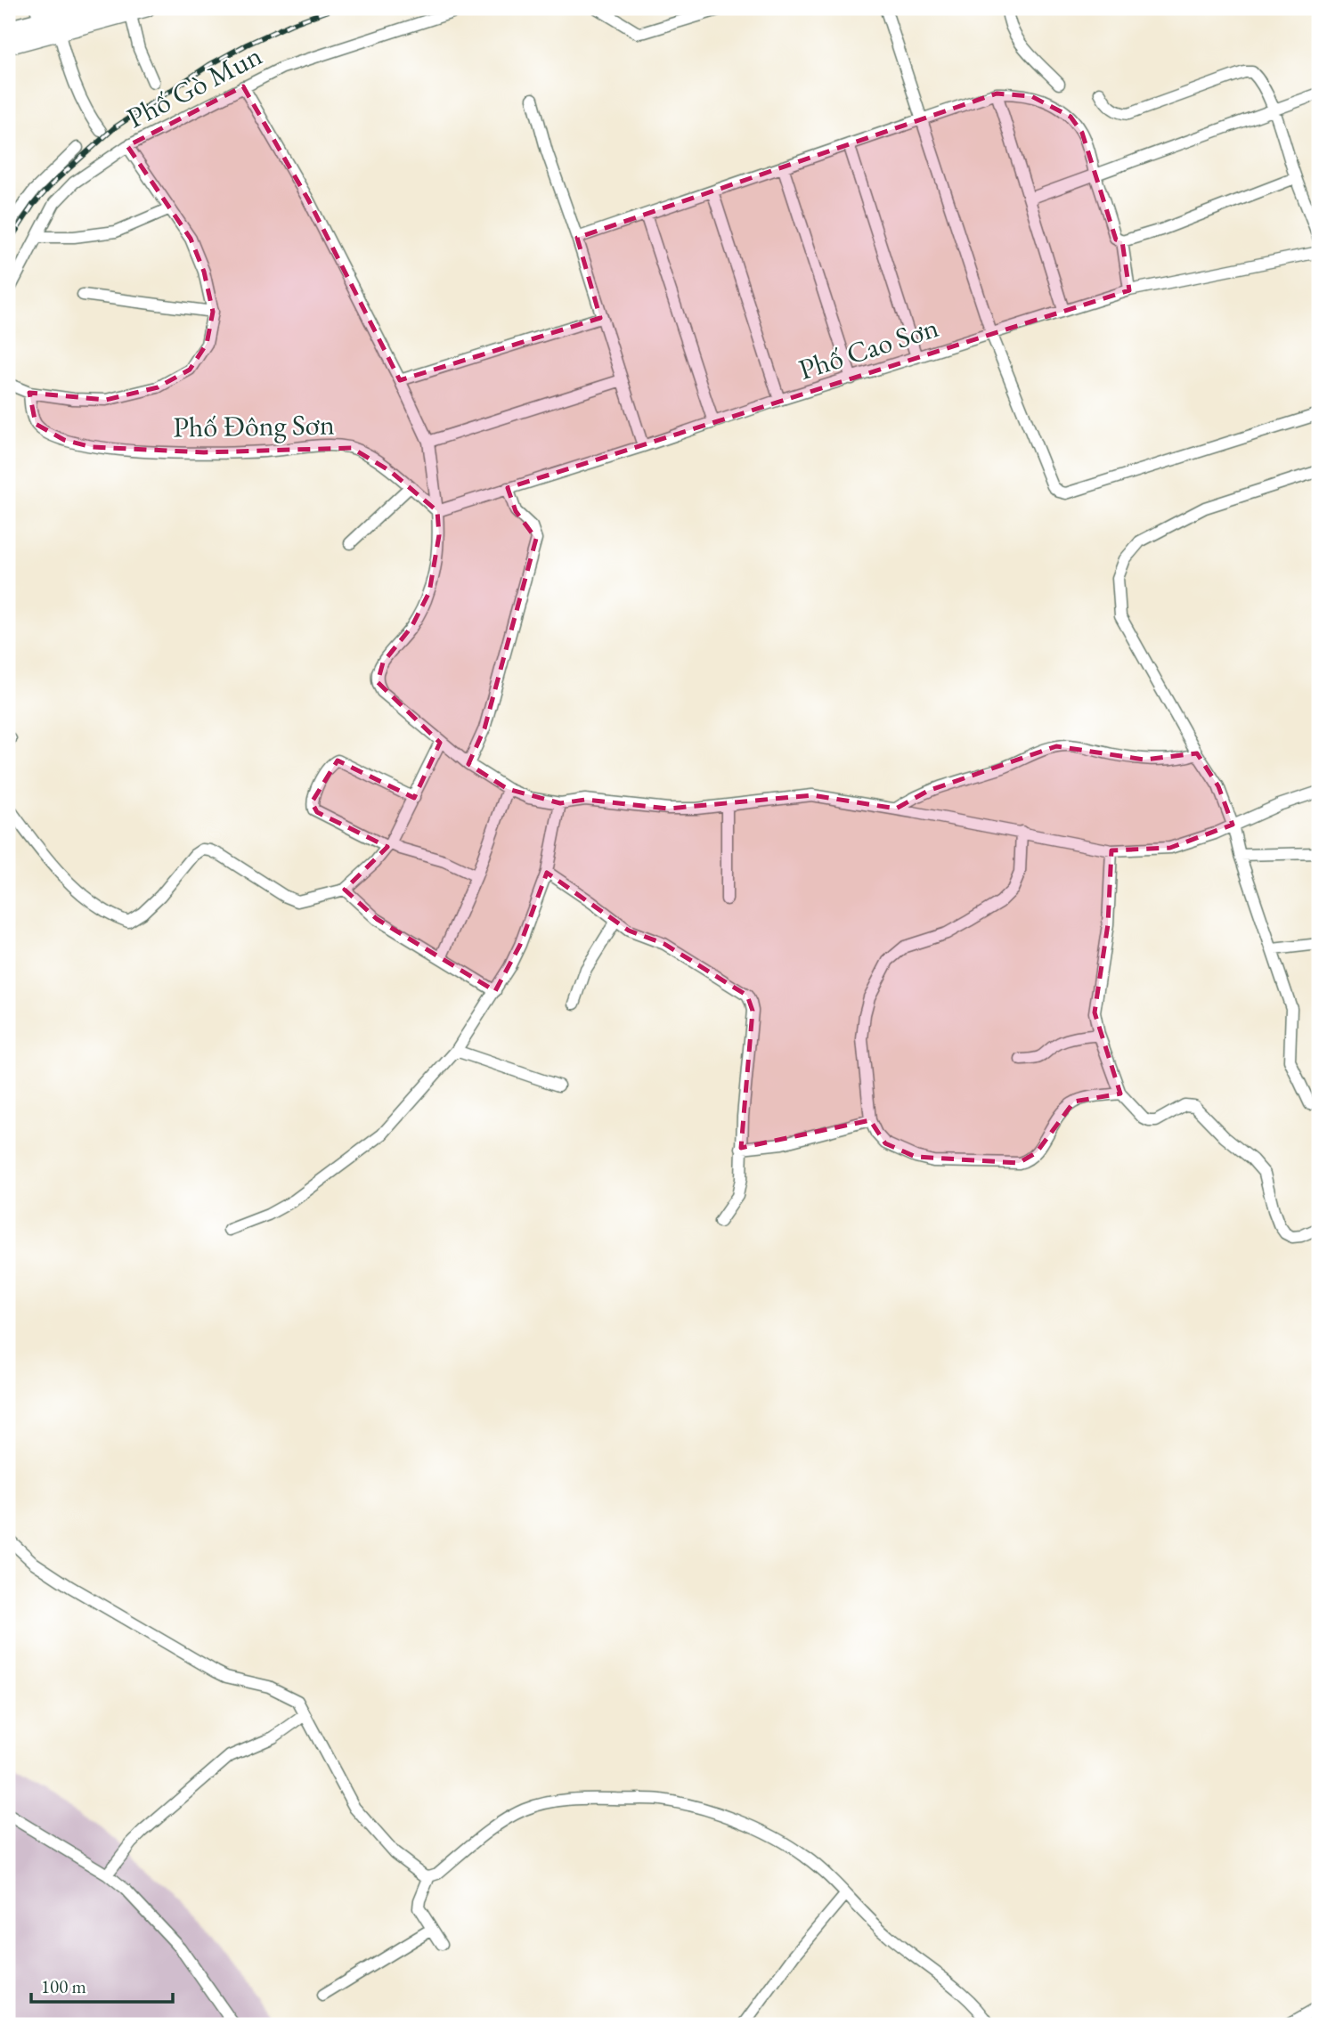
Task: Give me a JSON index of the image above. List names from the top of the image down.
{
  "streets": {
    "street": ["Phố Gò Mun", "Phố Cao Sơn", "Phố Đông Sơn"]
  },
  "crossings": [
    ["Phố Cao Sơn", "Phố Đông Sơn"]
  ],
  "scale_bar": "100 m"
}
